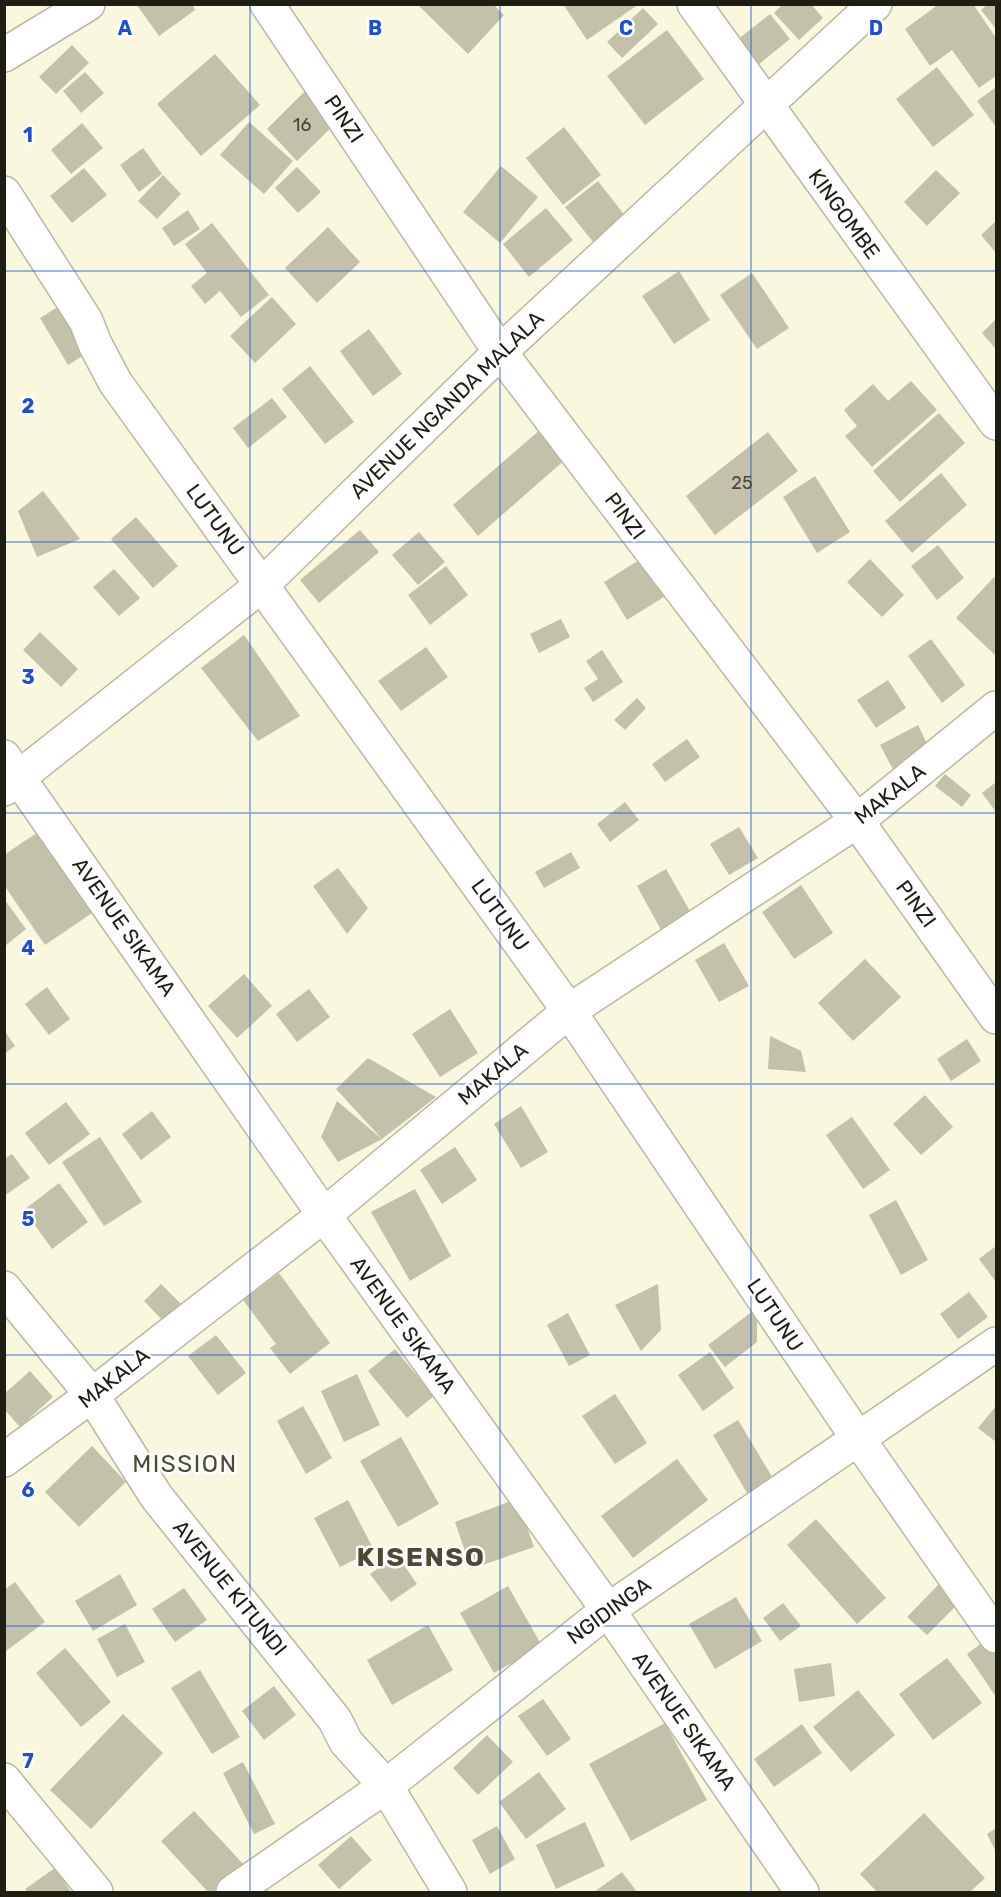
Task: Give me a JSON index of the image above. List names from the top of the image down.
{
  "streets": {
    "street": [
      "PINZI",
      "KINGOMBE",
      "AVENUE NGANDA MALALA",
      "LUTUNU",
      "MAKALA",
      "AVENUE SIKAMA",
      "AVENUE KITUNDI",
      "NGIDINGA"
    ]
  },
  "crossings": [
    ["PINZI", "AVENUE NGANDA MALALA"],
    ["PINZI", "MAKALA"],
    ["KINGOMBE", "AVENUE NGANDA MALALA"],
    ["AVENUE NGANDA MALALA", "LUTUNU"],
    ["AVENUE NGANDA MALALA", "AVENUE SIKAMA"],
    ["LUTUNU", "MAKALA"],
    ["LUTUNU", "NGIDINGA"],
    ["MAKALA", "AVENUE SIKAMA"],
    ["MAKALA", "AVENUE KITUNDI"],
    ["AVENUE SIKAMA", "NGIDINGA"],
    ["AVENUE KITUNDI", "NGIDINGA"]
  ],
  "districts": ["MISSION", "KISENSO"],
  "house_numbers": ["16", "25"],
  "grid": {
    "columns": [
      "A",
      "B",
      "C",
      "D"
    ],
    "rows": [
      "1",
      "2",
      "3",
      "4",
      "5",
      "6",
      "7"
    ]
  }
}
